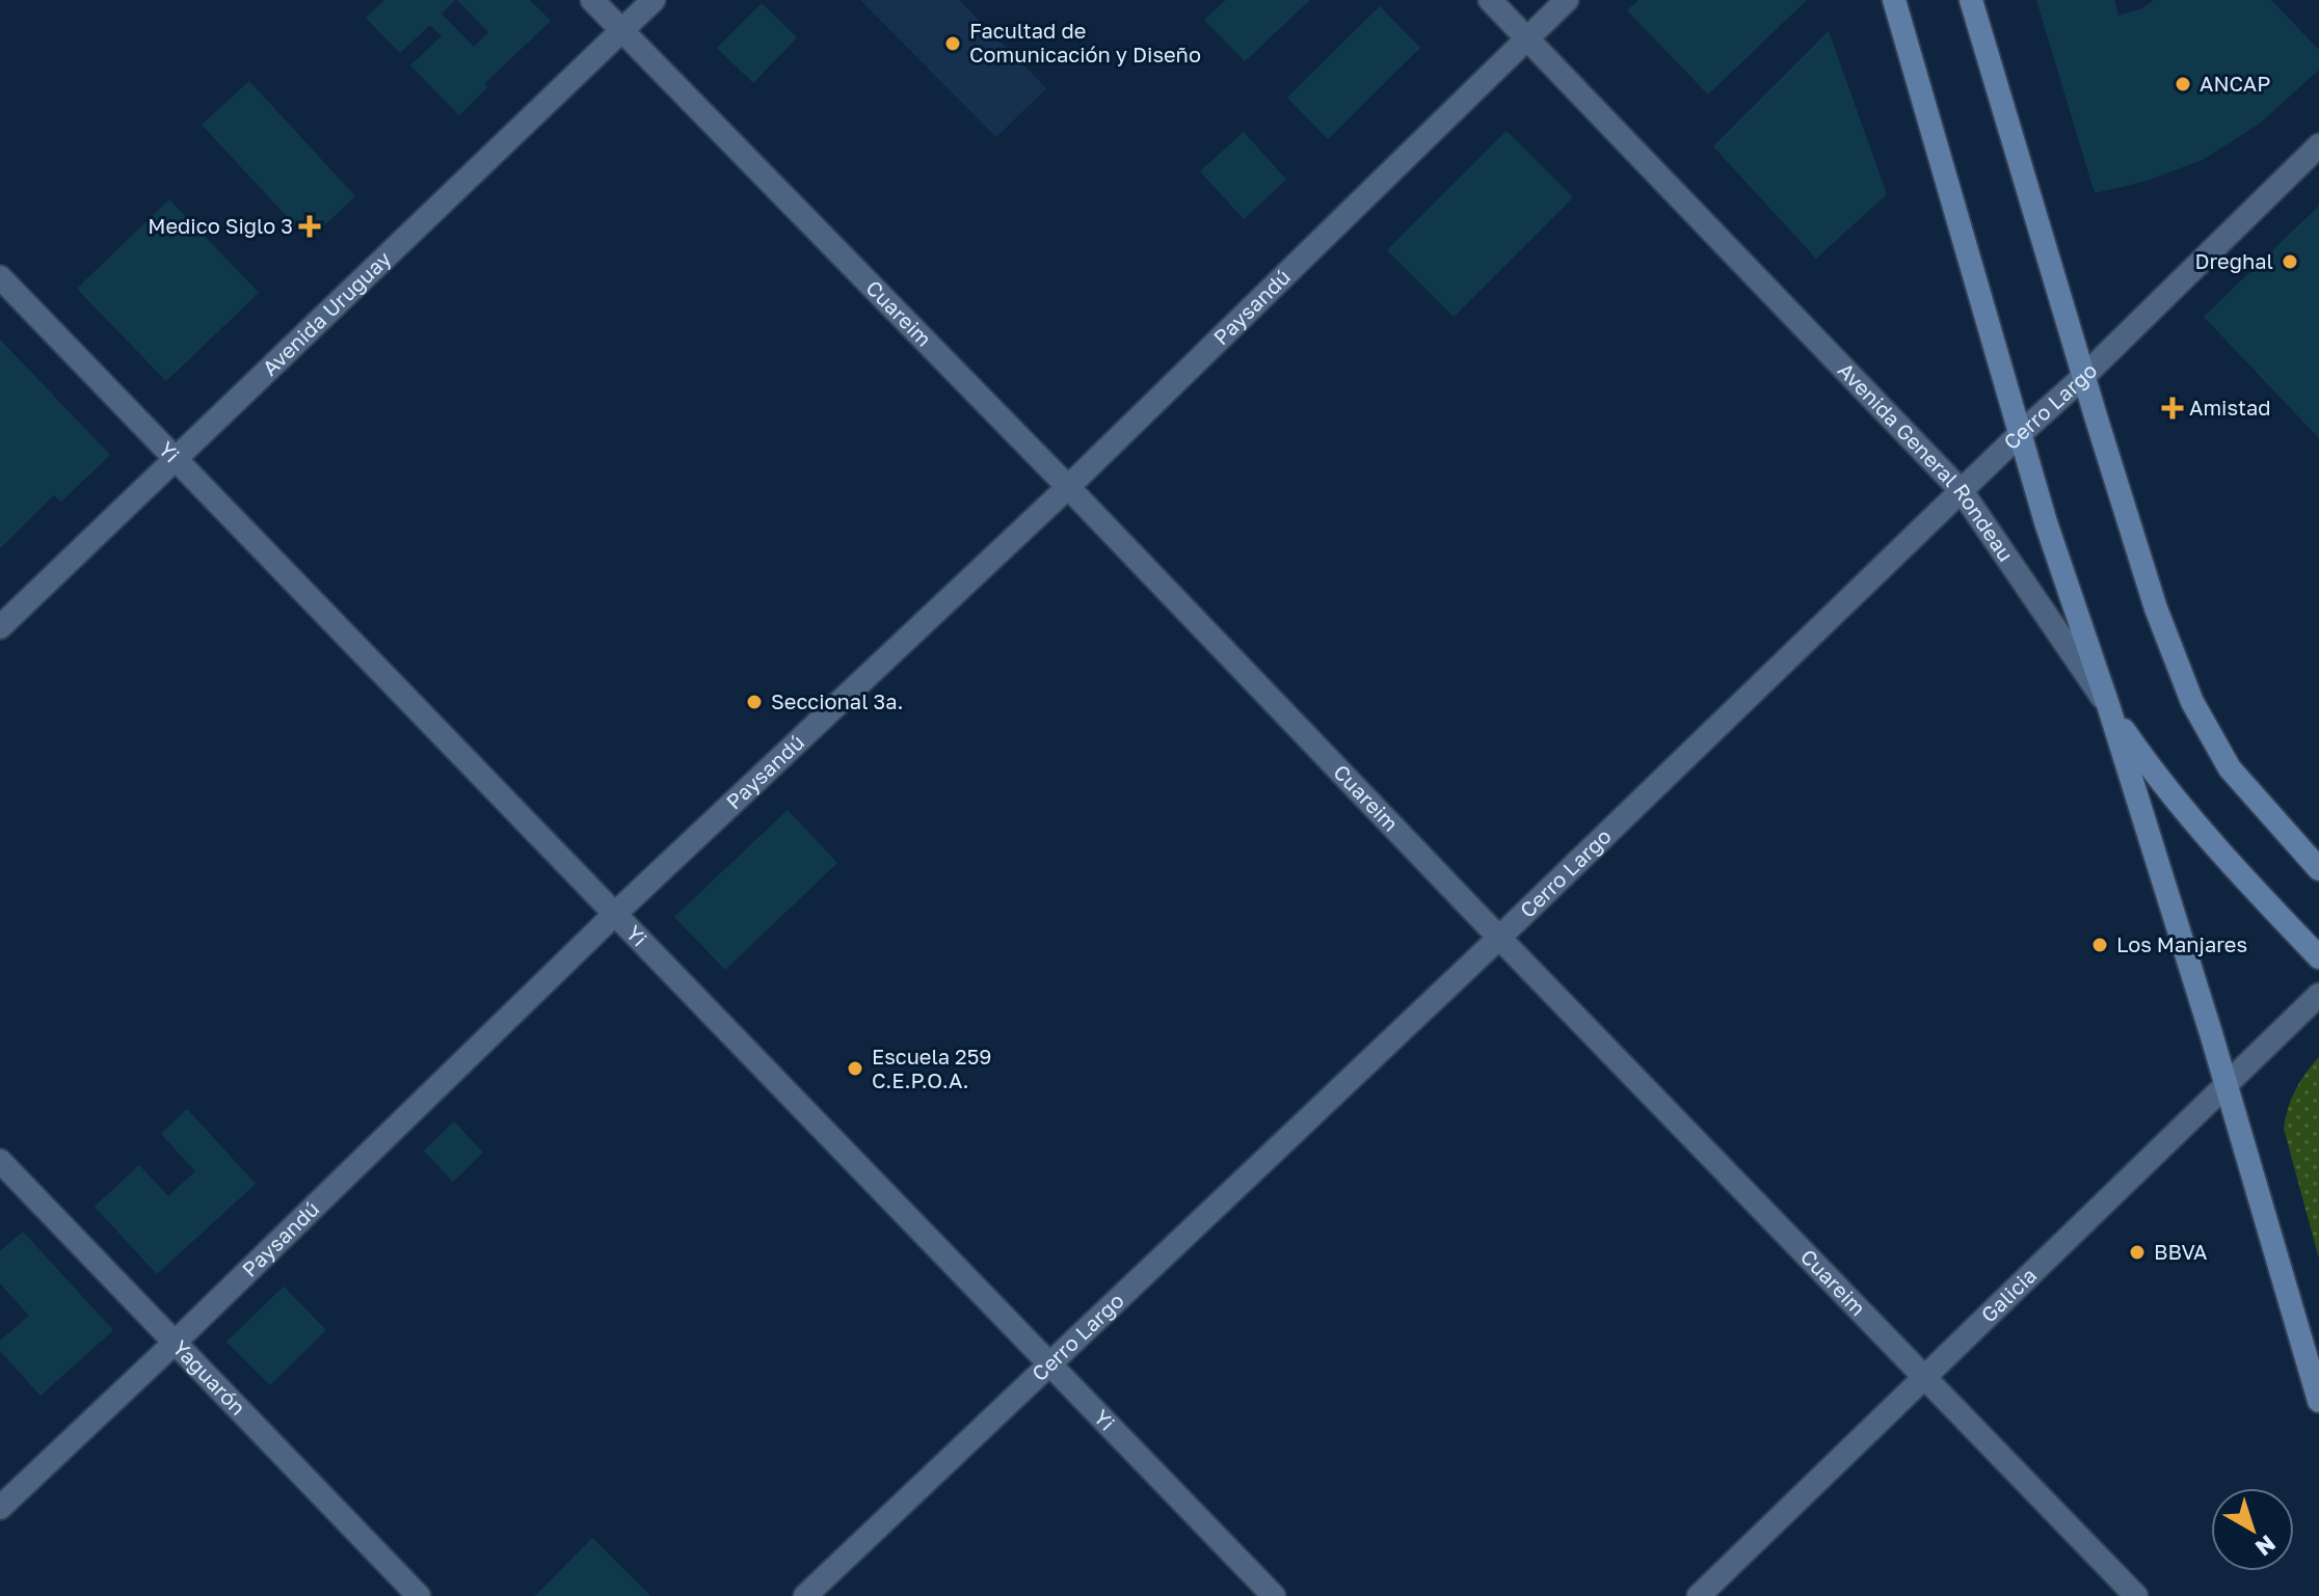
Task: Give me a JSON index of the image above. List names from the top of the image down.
{
  "streets": {
    "main road": ["Avenida General Rondeau"],
    "street": [
      "Paysandú",
      "Cuareim",
      "Avenida Uruguay",
      "Cerro Largo",
      "Yi",
      "Galicia",
      "Yaguarón"
    ]
  },
  "crossings": [
    ["Paysandú", "Cuareim"],
    ["Paysandú", "Yi"],
    ["Paysandú", "Avenida General Rondeau"],
    ["Paysandú", "Yaguarón"],
    ["Cuareim", "Avenida Uruguay"],
    ["Cuareim", "Cerro Largo"],
    ["Cuareim", "Galicia"],
    ["Avenida Uruguay", "Yi"],
    ["Cerro Largo", "Yi"],
    ["Cerro Largo", "Avenida General Rondeau"]
  ],
  "places": {
    "other": [
      "Facultad de Comunicación y Diseño",
      "ANCAP",
      "Dreghal",
      "Seccional 3a.",
      "Los Manjares",
      "Escuela 259 C.E.P.O.A.",
      "BBVA"
    ],
    "health": ["Medico Siglo 3", "Amistad"]
  },
  "north": "bottom right"
}
